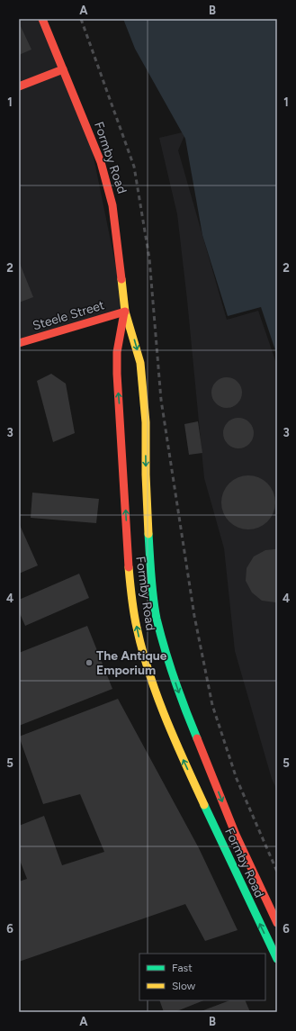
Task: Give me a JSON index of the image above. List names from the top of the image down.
{
  "streets": {
    "main road": ["Formby Road", "Steele Street"]
  },
  "crossings": [
    ["Formby Road", "Steele Street"]
  ],
  "places": ["The Antique Emporium"],
  "legend": ["Fast", "Slow"],
  "grid": {
    "columns": ["A", "B"],
    "rows": [
      "1",
      "2",
      "3",
      "4",
      "5",
      "6"
    ]
  }
}
